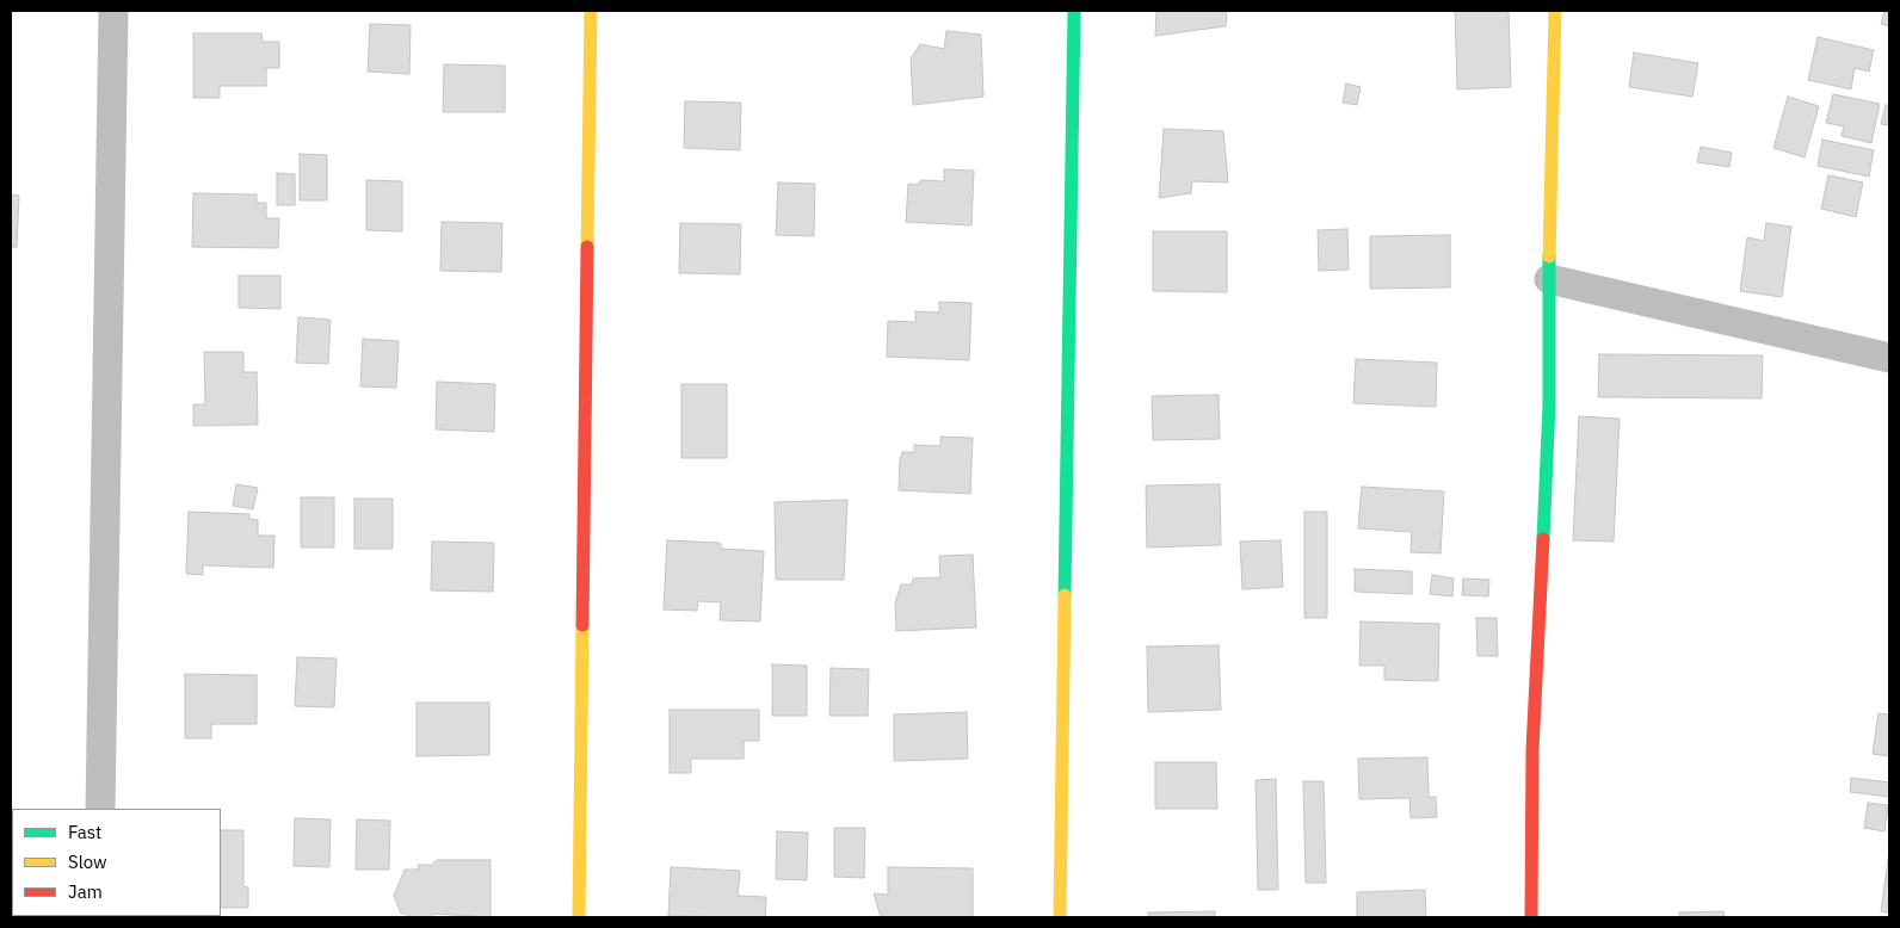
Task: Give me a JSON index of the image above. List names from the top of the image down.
{
  "legend": ["Fast", "Slow", "Jam"]
}
